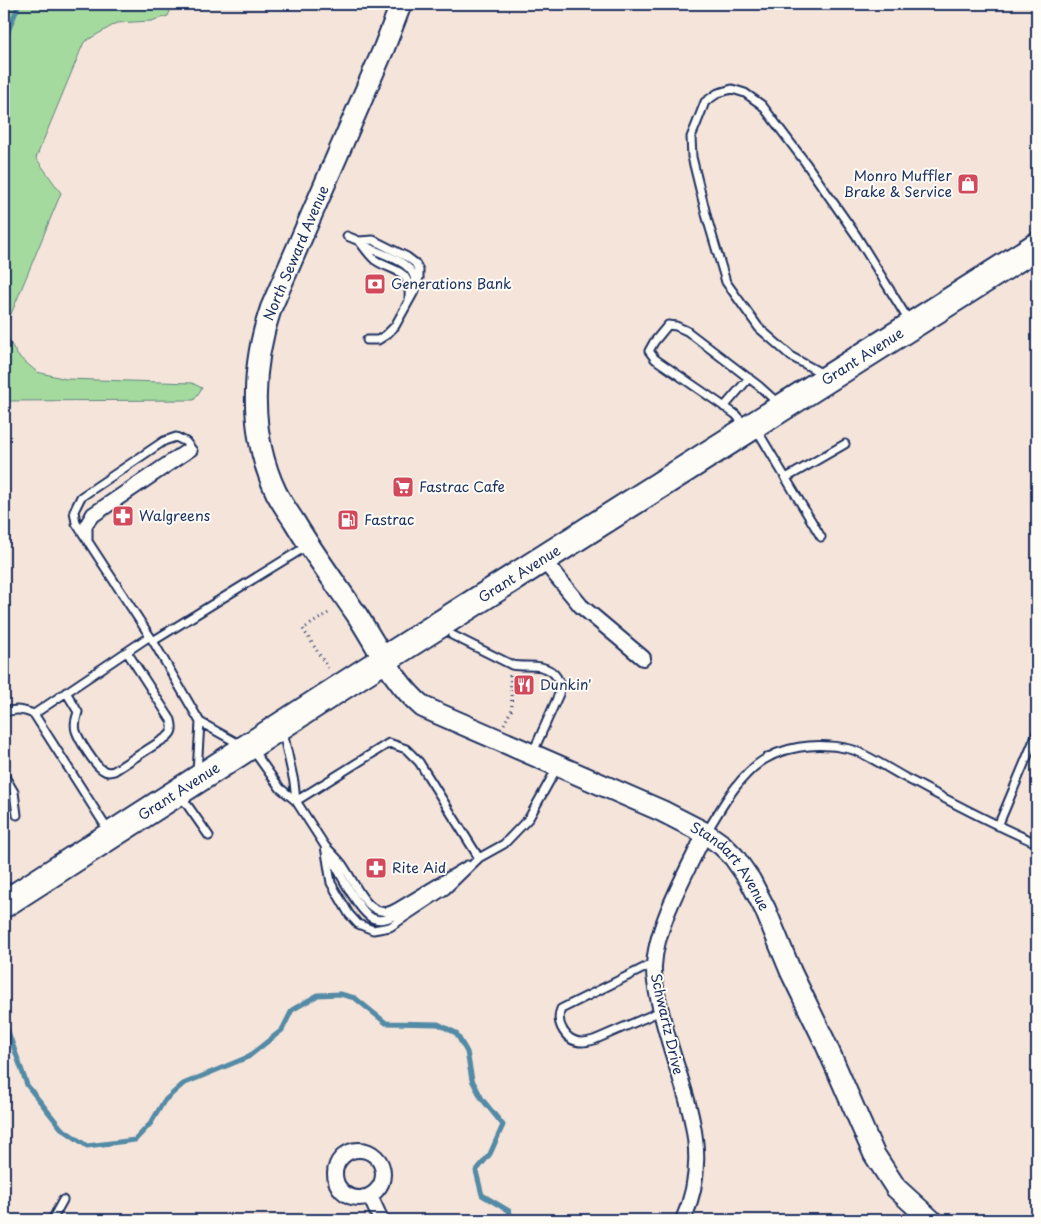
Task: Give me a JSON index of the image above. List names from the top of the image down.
{
  "streets": {
    "highway": ["Grant Avenue"],
    "street": ["North Seward Avenue", "Standart Avenue", "Schwartz Drive"]
  },
  "crossings": [
    ["North Seward Avenue", "Grant Avenue"],
    ["North Seward Avenue", "Standart Avenue"],
    ["Grant Avenue", "Standart Avenue"],
    ["Standart Avenue", "Schwartz Drive"]
  ],
  "places": {
    "shop": ["Monro Muffler Brake & Service"],
    "bank": ["Generations Bank"],
    "supermarket": ["Fastrac Cafe"],
    "pharmacy": ["Walgreens", "Rite Aid"],
    "fuel station": ["Fastrac"],
    "restaurant": ["Dunkin'"]
  }
}
